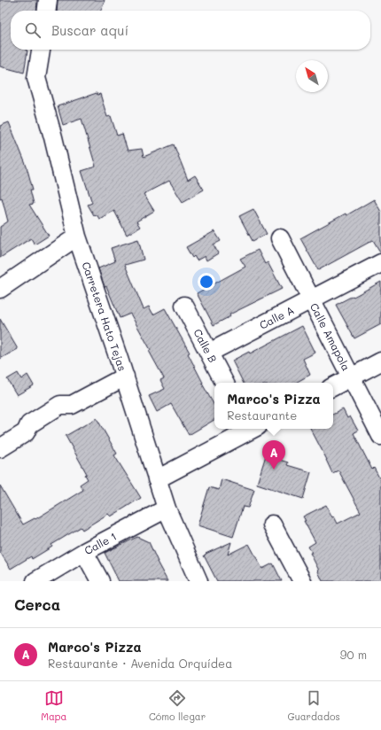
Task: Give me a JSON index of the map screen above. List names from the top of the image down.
{
  "streets": {
    "street": [
      "Carretera Hato Tejas",
      "Calle A",
      "Calle Amapola",
      "Calle B",
      "Calle 1"
    ]
  },
  "crossings": [
    ["Carretera Hato Tejas", "Calle 1"],
    ["Calle A", "Calle Amapola"],
    ["Calle A", "Calle B"]
  ],
  "north": "top left",
  "page": {
    "search": "Buscar aquí",
    "popup": ["Marco's Pizza", "Restaurante"],
    "pins": "A",
    "heading": "Cerca",
    "list": [
      {
        "mark": "A",
        "name": "Marco's Pizza",
        "note": "Restaurante · Avenida Orquídea",
        "value": "90 m"
      }
    ],
    "nav": ["Mapa", "Cómo llegar", "Guardados"]
  }
}
